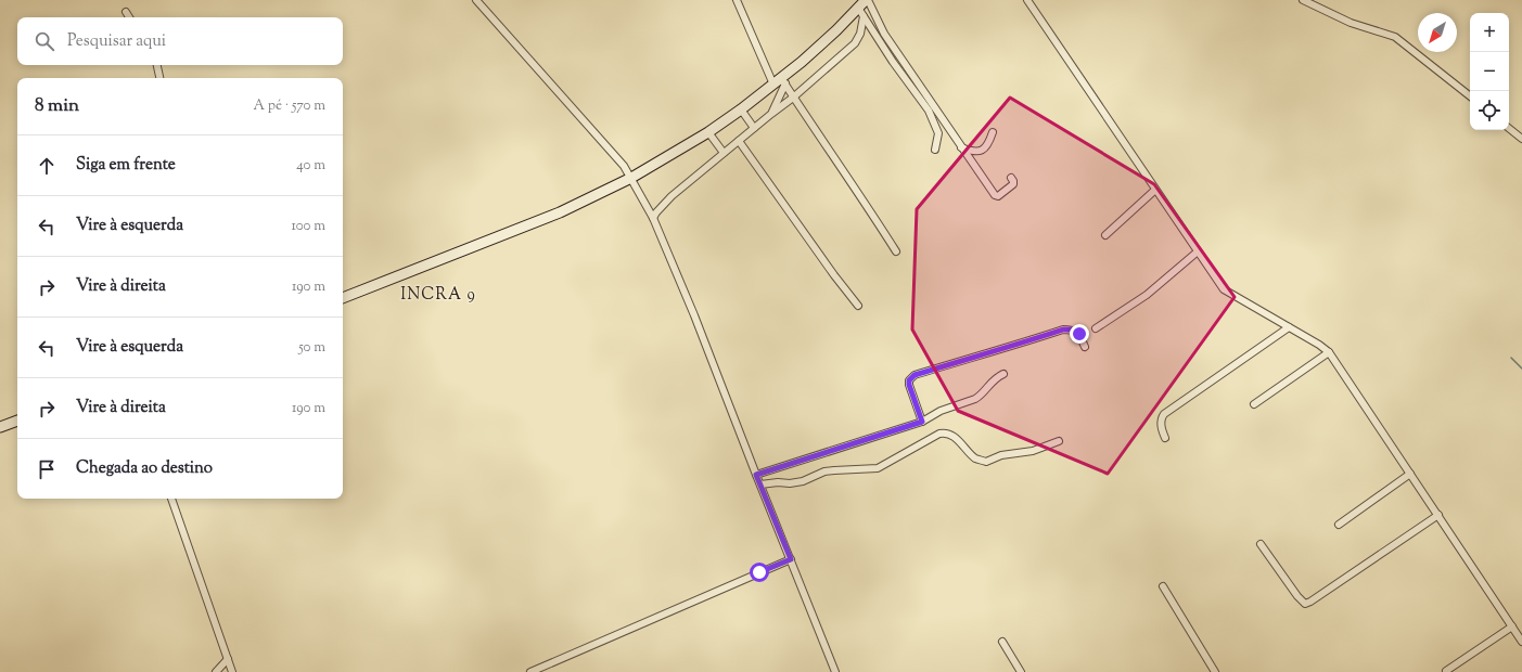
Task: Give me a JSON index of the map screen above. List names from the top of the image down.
{
  "districts": ["INCRA 9"],
  "north": "bottom left",
  "page": {
    "map_buttons": ["+", "−"],
    "search": "Pesquisar aqui",
    "heading": ["8 min", "A pé · 570 m"],
    "list": [
      ["Siga em frente", "40 m"],
      ["Vire à esquerda", "100 m"],
      ["Vire à direita", "190 m"],
      ["Vire à esquerda", "50 m"],
      ["Vire à direita", "190 m"],
      "Chegada ao destino"
    ]
  }
}
